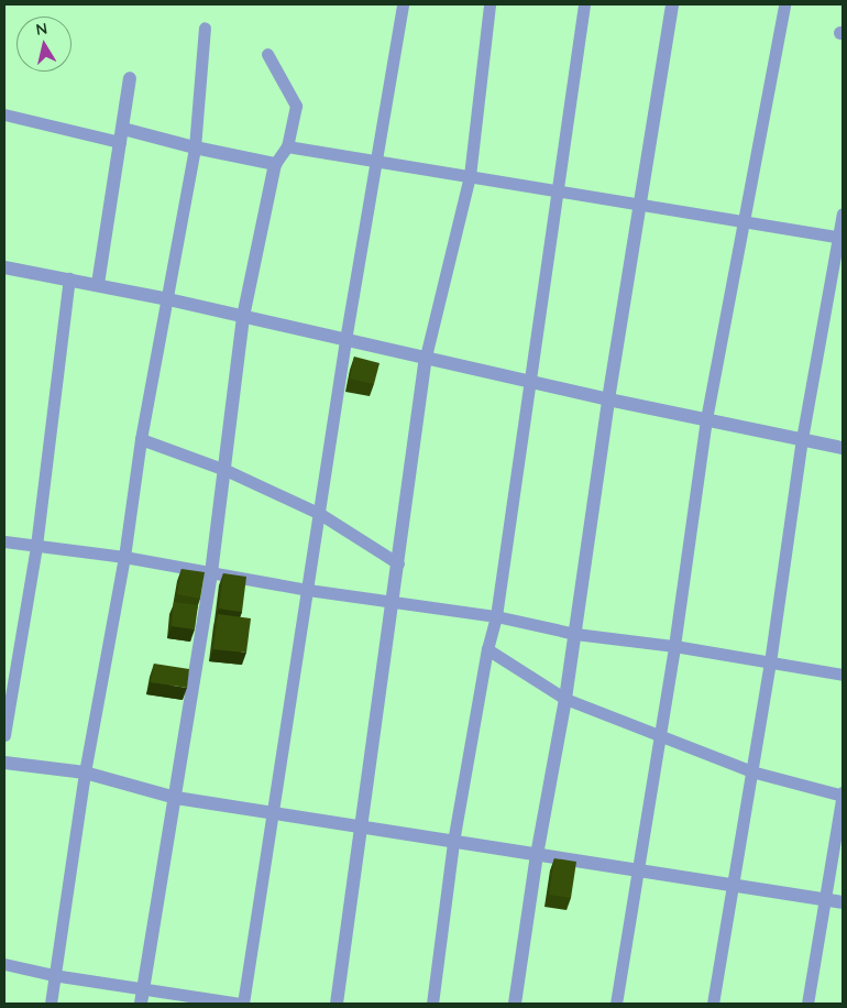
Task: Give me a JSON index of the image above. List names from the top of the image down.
{
  "north": "top"
}
